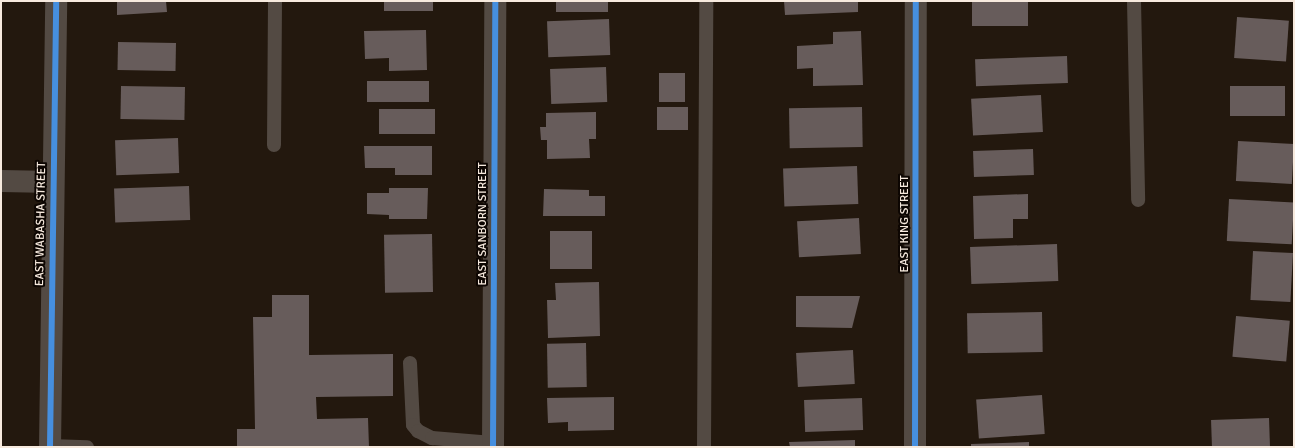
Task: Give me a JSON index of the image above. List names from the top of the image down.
{
  "streets": {
    "street": ["EAST WABASHA STREET", "EAST SANBORN STREET", "EAST KING STREET"]
  }
}
